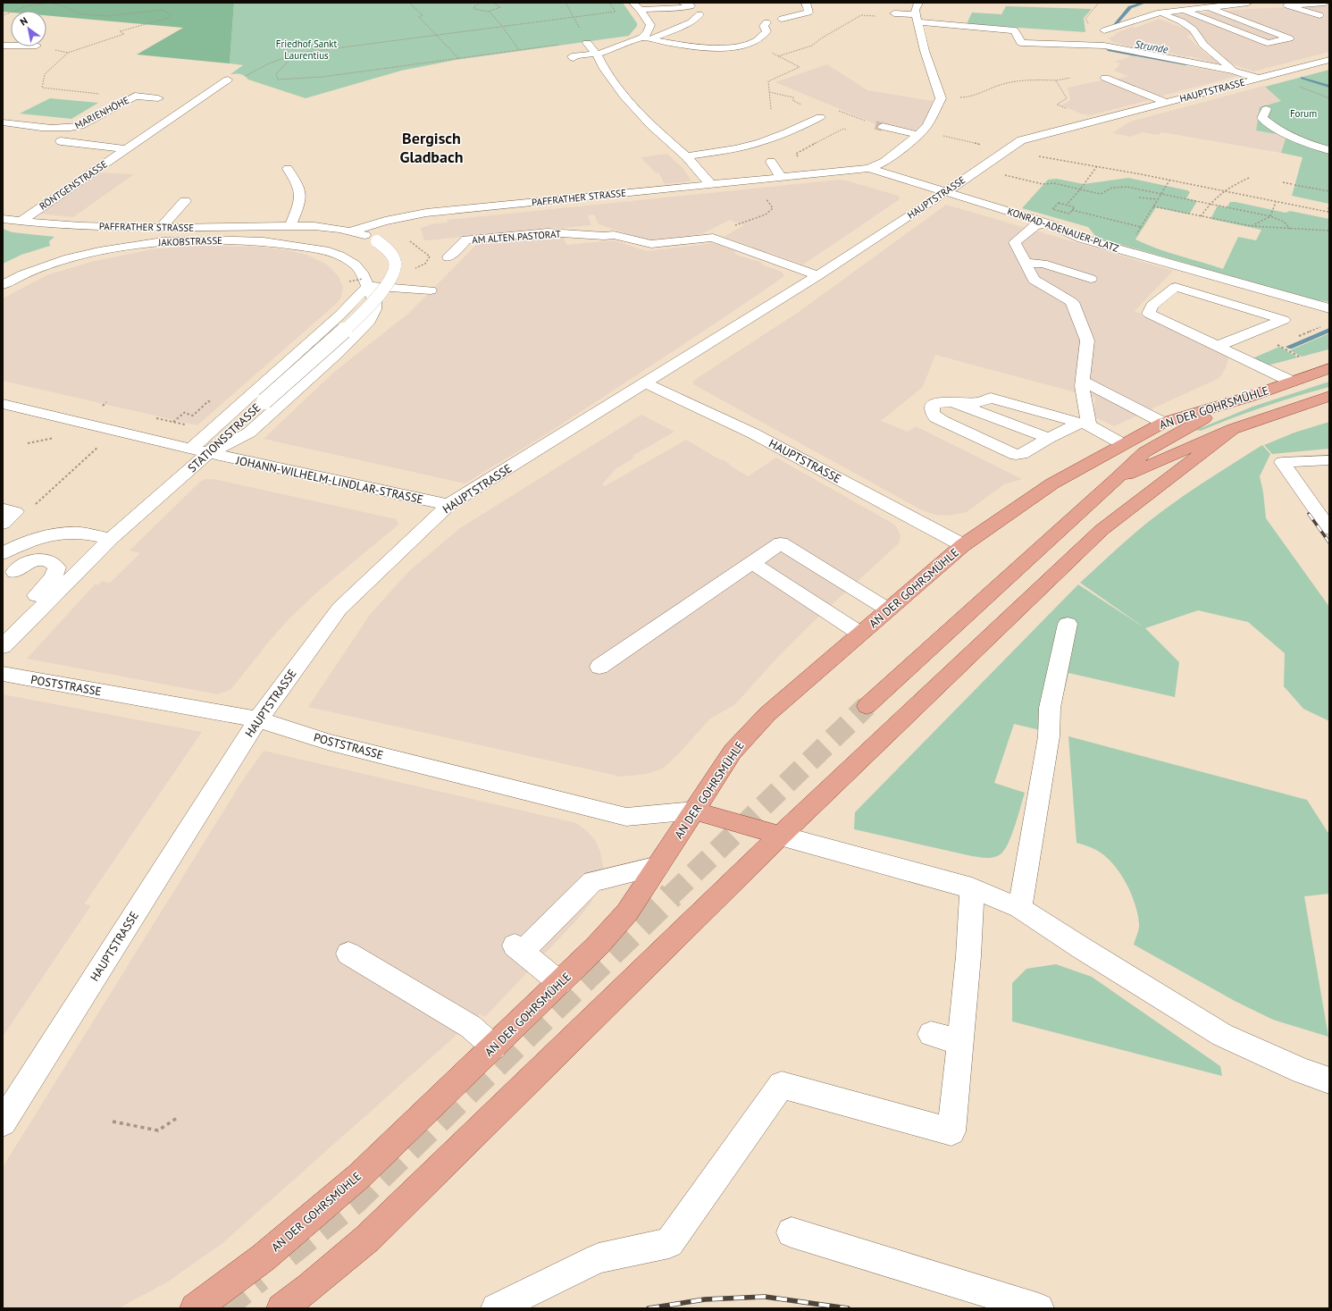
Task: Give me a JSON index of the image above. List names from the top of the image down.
{
  "streets": {
    "main road": ["AN DER GOHRSMÜHLE"],
    "street": [
      "HAUPTSTRASSE",
      "MARIENHÖHE",
      "RÖNTGENSTRASSE",
      "PAFFRATHER STRASSE",
      "KONRAD-ADENAUER-PLATZ",
      "AM ALTEN PASTORAT",
      "JAKOBSTRASSE",
      "STATIONSSTRASSE",
      "JOHANN-WILHELM-LINDLAR-STRASSE",
      "POSTSTRASSE"
    ]
  },
  "crossings": [
    ["HAUPTSTRASSE", "KONRAD-ADENAUER-PLATZ"],
    ["HAUPTSTRASSE", "AM ALTEN PASTORAT"],
    ["HAUPTSTRASSE", "AN DER GOHRSMÜHLE"],
    ["HAUPTSTRASSE", "JOHANN-WILHELM-LINDLAR-STRASSE"],
    ["HAUPTSTRASSE", "POSTSTRASSE"],
    ["RÖNTGENSTRASSE", "PAFFRATHER STRASSE"],
    ["PAFFRATHER STRASSE", "KONRAD-ADENAUER-PLATZ"],
    ["PAFFRATHER STRASSE", "STATIONSSTRASSE"],
    ["JAKOBSTRASSE", "STATIONSSTRASSE"],
    ["JAKOBSTRASSE", "JOHANN-WILHELM-LINDLAR-STRASSE"],
    ["AN DER GOHRSMÜHLE", "POSTSTRASSE"],
    ["STATIONSSTRASSE", "JOHANN-WILHELM-LINDLAR-STRASSE"]
  ],
  "districts": ["Bergisch Gladbach"],
  "water": ["Strunde"],
  "parks": ["Friedhof Sankt Laurentius", "Forum"],
  "north": "top left"
}
